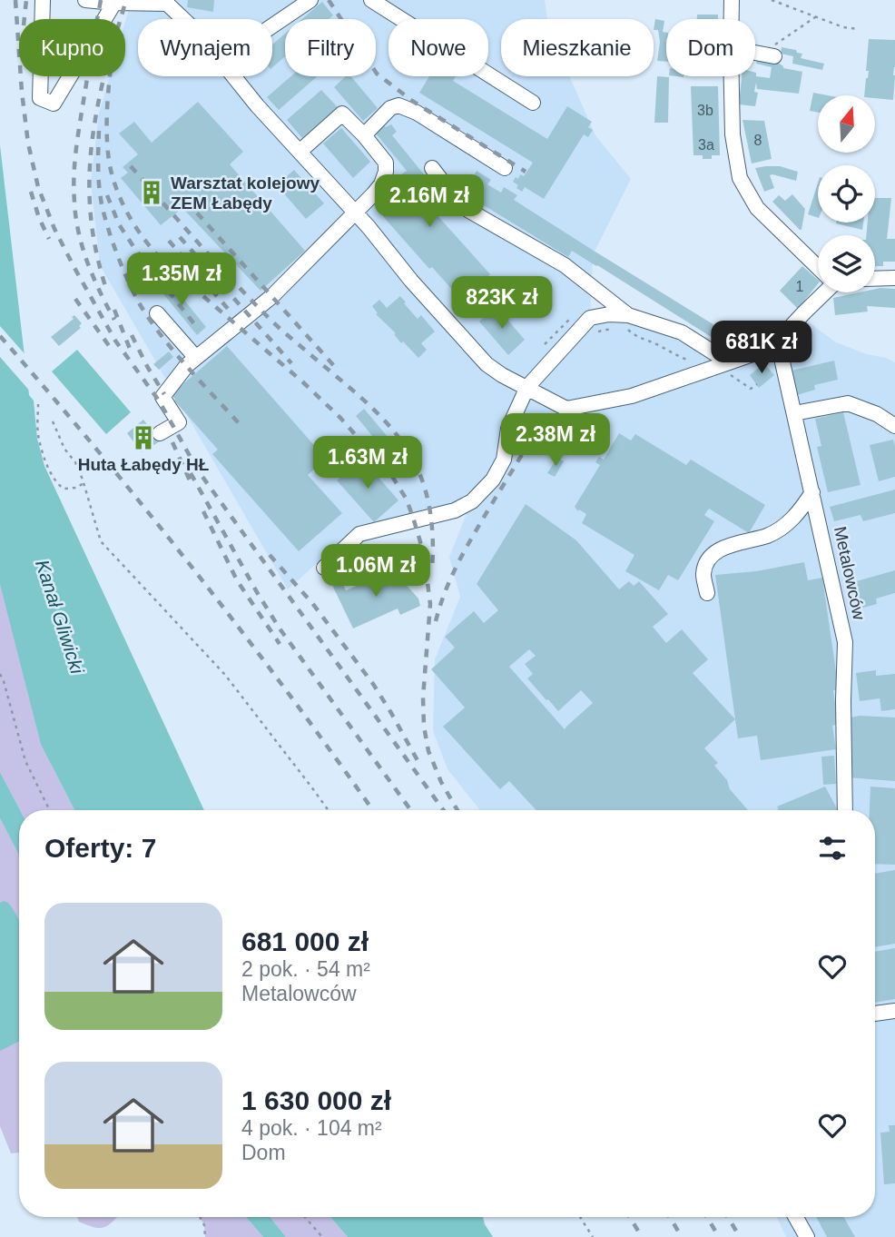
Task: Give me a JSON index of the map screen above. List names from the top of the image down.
{
  "streets": {
    "street": ["Metalowców"]
  },
  "water": ["Kanał Gliwicki"],
  "places": {
    "building": ["Warsztat kolejowy ZEM Łabędy", "Huta Łabędy HŁ"]
  },
  "house_numbers": [
    "3b",
    "8",
    "3a",
    "1"
  ],
  "north": "top",
  "page": {
    "chip": [
      "Kupno",
      "Wynajem",
      "Filtry",
      "Nowe",
      "Mieszkanie",
      "Dom"
    ],
    "price": [
      "2.16M zł",
      "1.35M zł",
      "823K zł",
      "681K zł",
      "2.38M zł",
      "1.63M zł",
      "1.06M zł"
    ],
    "heading": "Oferty: 7",
    "list": [
      {
        "name": "681 000 zł",
        "note": "2 pok. · 54 m² · Metalowców"
      },
      {
        "name": "1 630 000 zł",
        "note": "4 pok. · 104 m² · Dom"
      }
    ]
  }
}
